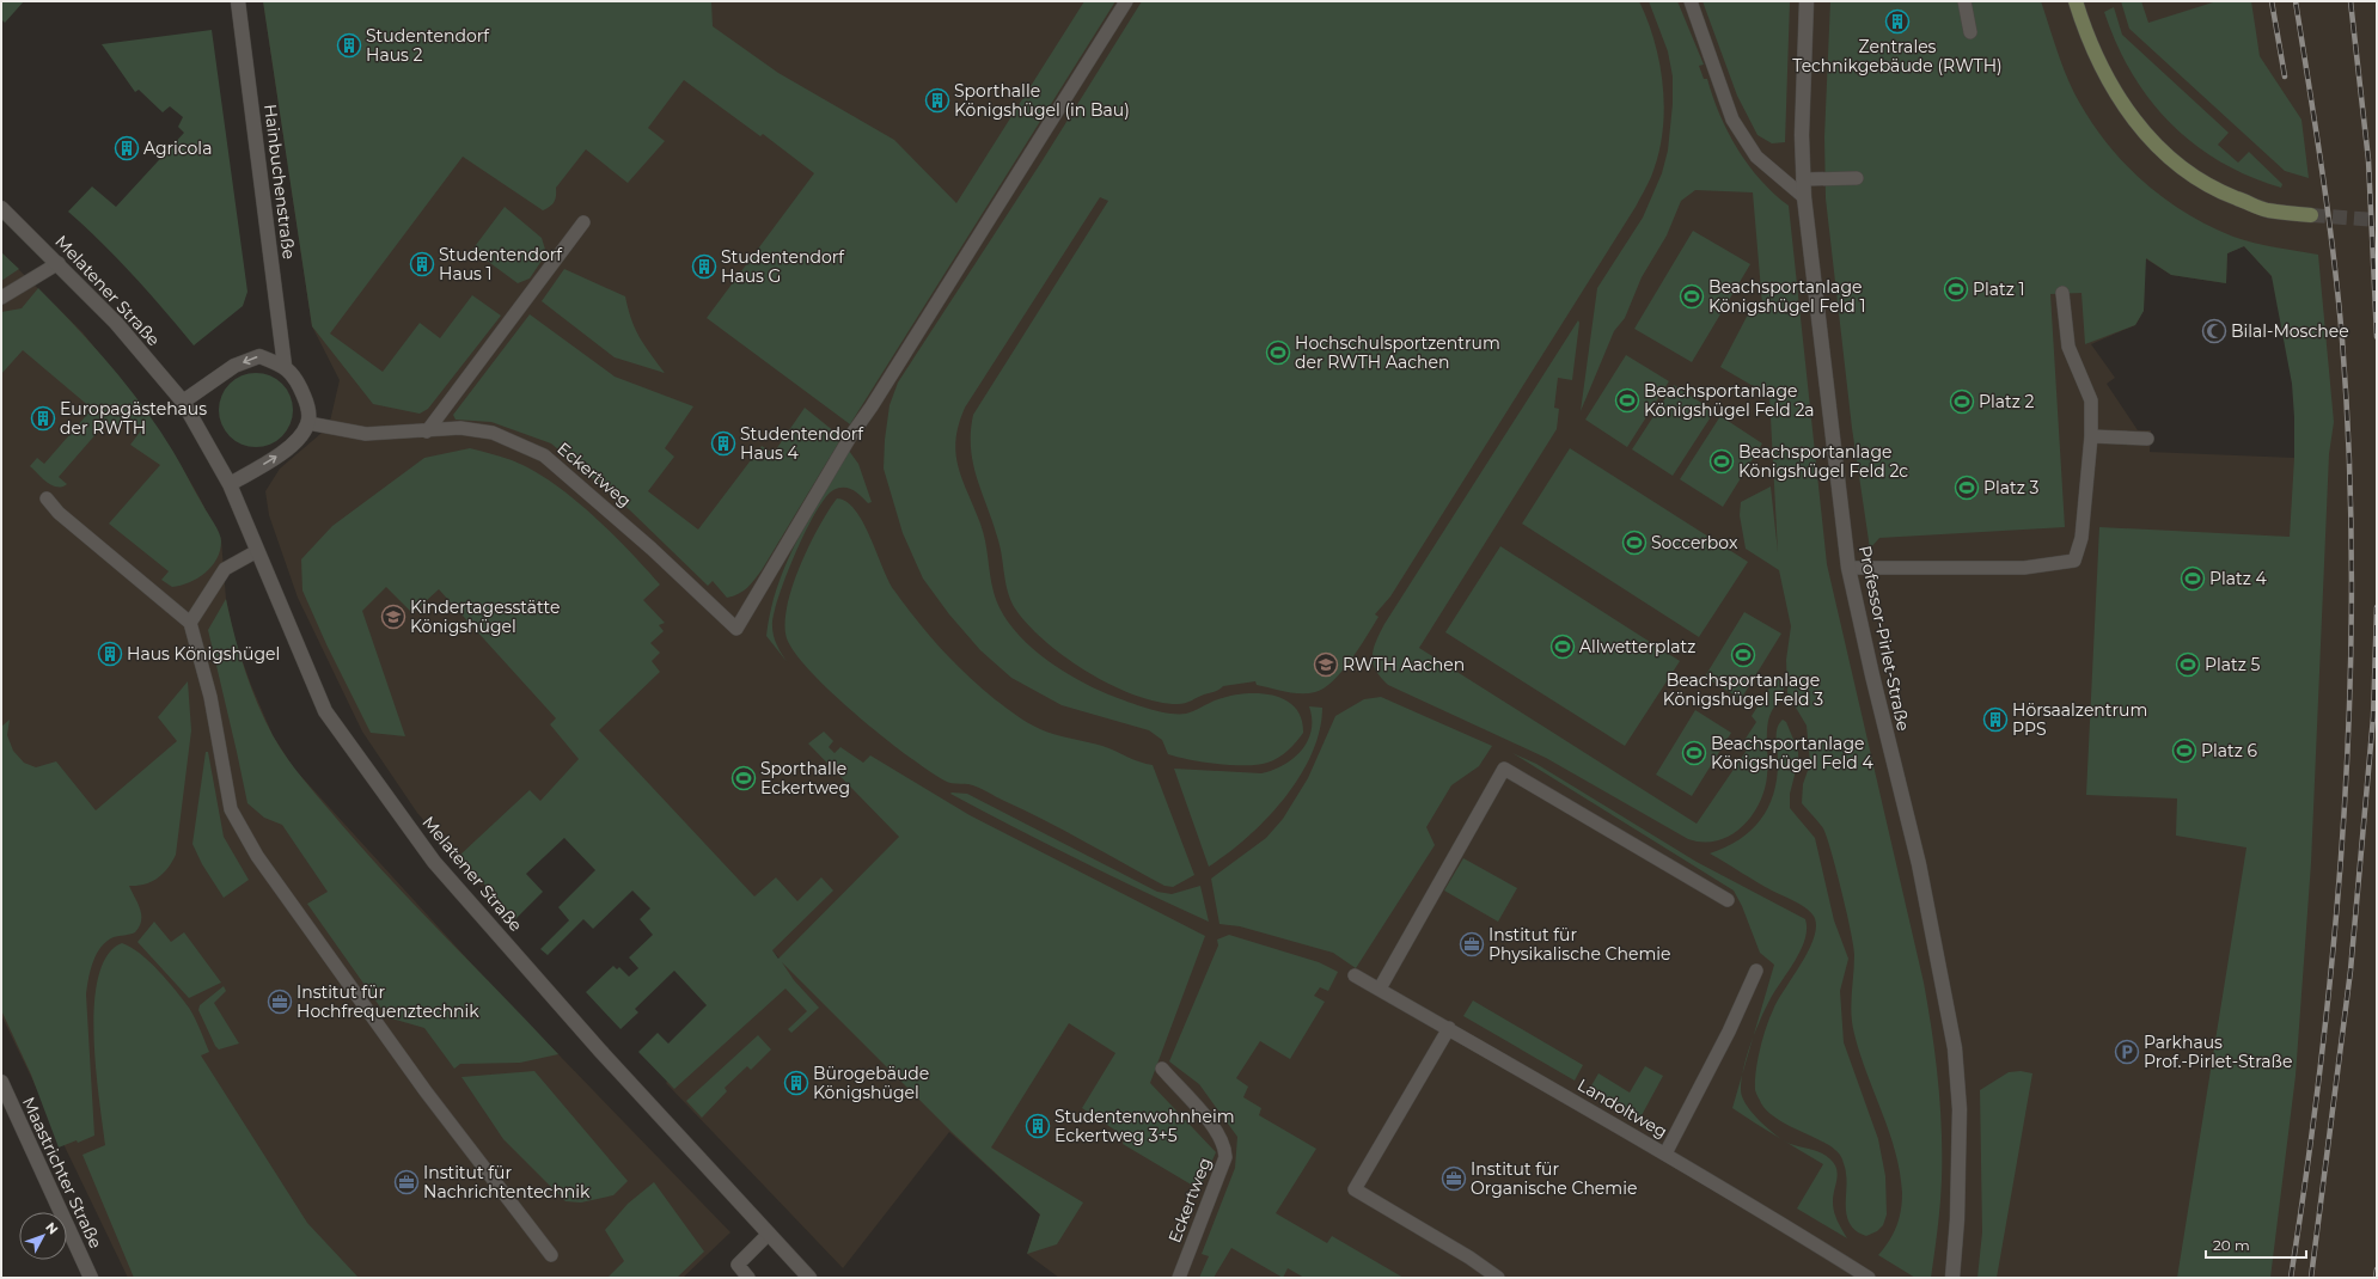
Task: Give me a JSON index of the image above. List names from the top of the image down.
{
  "streets": {
    "street": [
      "Hainbuchenstraße",
      "Melatener Straße",
      "Professor-Pirlet-Straße",
      "Maastrichter Straße"
    ],
    "lane": ["Eckertweg", "Landoltweg"]
  },
  "crossings": [
    ["Hainbuchenstraße", "Melatener Straße"],
    ["Hainbuchenstraße", "Eckertweg"],
    ["Melatener Straße", "Eckertweg"]
  ],
  "places": {
    "building": [
      "Zentrales Technikgebäude (RWTH)",
      "Studentendorf Haus 2",
      "Sporthalle Königshügel (in Bau)",
      "Agricola",
      "Studentendorf Haus 1",
      "Studentendorf Haus G",
      "Europagästehaus der RWTH",
      "Studentendorf Haus 4",
      "Haus Königshügel",
      "Hörsaalzentrum PPS",
      "Bürogebäude Königshügel",
      "Studentenwohnheim Eckertweg 3+5"
    ],
    "sports": [
      "Platz 1",
      "Beachsportanlage Königshügel Feld 1",
      "Hochschulsportzentrum der RWTH Aachen",
      "Beachsportanlage Königshügel Feld 2a",
      "Platz 2",
      "Beachsportanlage Königshügel Feld 2c",
      "Platz 3",
      "Soccerbox",
      "Platz 4",
      "Allwetterplatz",
      "Beachsportanlage Königshügel Feld 3",
      "Platz 5",
      "Platz 6",
      "Beachsportanlage Königshügel Feld 4",
      "Sporthalle Eckertweg"
    ],
    "mosque": ["Bilal-Moschee"],
    "school or university": ["Kindertagesstätte Königshügel", "RWTH Aachen"],
    "office": [
      "Institut für Physikalische Chemie",
      "Institut für Hochfrequenztechnik",
      "Institut für Organische Chemie",
      "Institut für Nachrichtentechnik"
    ],
    "parking": ["Parkhaus Prof.-Pirlet-Straße"]
  },
  "scale_bar": "20 m",
  "north": "top right"
}
